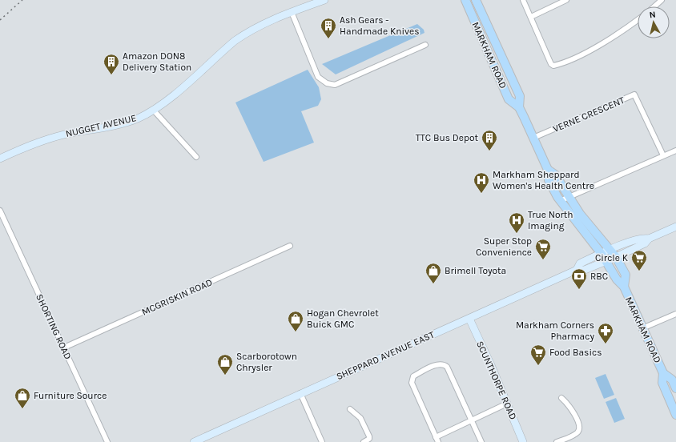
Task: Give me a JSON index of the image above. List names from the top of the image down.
{
  "streets": {
    "main road": [
      "MARKHAM ROAD",
      "NUGGET AVENUE",
      "SHEPPARD AVENUE EAST",
      "SCUNTHORPE ROAD"
    ],
    "street": ["VERNE CRESCENT", "MCGRISKIN ROAD", "SHORTING ROAD"]
  },
  "crossings": [
    ["MARKHAM ROAD", "VERNE CRESCENT"],
    ["MARKHAM ROAD", "SHEPPARD AVENUE EAST"],
    ["MCGRISKIN ROAD", "SHORTING ROAD"],
    ["SHEPPARD AVENUE EAST", "SCUNTHORPE ROAD"]
  ],
  "places": {
    "building": ["Ash Gears - Handmade Knives", "Amazon DON8 Delivery Station", "TTC Bus Depot"],
    "hospital": ["Markham Sheppard Women's Health Centre", "True North Imaging"],
    "supermarket": ["Super Stop Convenience", "Circle K", "Food Basics"],
    "shop": [
      "Brimell Toyota",
      "Hogan Chevrolet Buick GMC",
      "Scarborotown Chrysler",
      "Furniture Source"
    ],
    "bank": ["RBC"],
    "pharmacy": ["Markham Corners Pharmacy"]
  },
  "north": "top"
}
